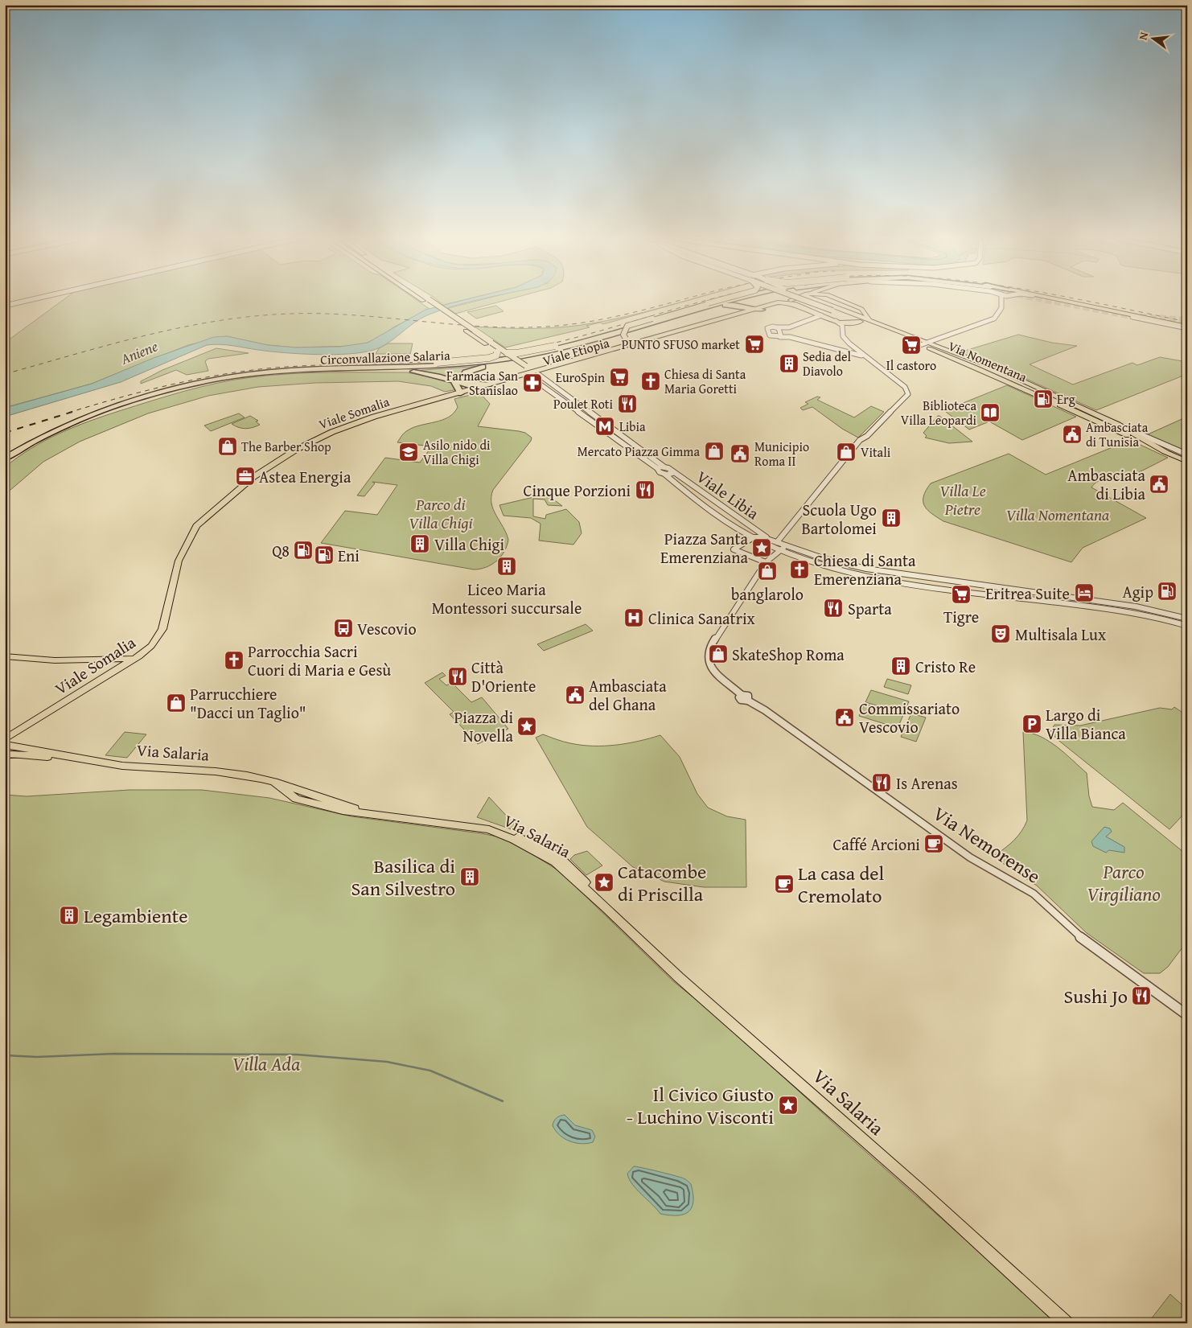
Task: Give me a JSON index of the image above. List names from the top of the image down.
{
  "streets": {
    "highway": ["Circonvallazione Salaria"],
    "main road": [
      "Viale Etiopia",
      "Via Nomentana",
      "Viale Somalia",
      "Via Salaria"
    ],
    "street": ["Viale Libia", "Via Nemorense"]
  },
  "water": ["Aniene"],
  "parks": [
    "Villa Le Pietre",
    "Parco di Villa Chigi",
    "Villa Nomentana",
    "Parco Virgiliano",
    "Villa Ada"
  ],
  "places": {
    "supermarket": [
      "PUNTO SFUSO market",
      "Il castoro",
      "EuroSpin",
      "Tigre"
    ],
    "building": [
      "Sedia del Diavolo",
      "Scuola Ugo Bartolomei",
      "Villa Chigi",
      "Liceo Maria Montessori succursale",
      "Cristo Re",
      "Basilica di San Silvestro",
      "Legambiente"
    ],
    "church": ["Chiesa di Santa Maria Goretti", "Chiesa di Santa Emerenziana", "Parrocchia Sacri Cuori di Maria e Gesù"],
    "pharmacy": ["Farmacia San Stanislao"],
    "fuel station": [
      "Erg",
      "Q8",
      "Eni",
      "Agip"
    ],
    "restaurant": [
      "Poulet Roti",
      "Cinque Porzioni",
      "Sparta",
      "Città D'Oriente",
      "Is Arenas",
      "Sushi Jo"
    ],
    "library": ["Biblioteca Villa Leopardi"],
    "metro station": ["Libia"],
    "public building": [
      "Ambasciata di Tunisia",
      "Municipio Roma II",
      "Ambasciata di Libia",
      "Ambasciata del Ghana",
      "Commissariato Vescovio"
    ],
    "shop": [
      "The Barber Shop",
      "Mercato Piazza Gimma",
      "Vitali",
      "banglarolo",
      "SkateShop Roma",
      "Parrucchiere \"Dacci un Taglio\""
    ],
    "school or university": ["Asilo nido di Villa Chigi"],
    "office": ["Astea Energia"],
    "place": [
      "Piazza Santa Emerenziana",
      "Piazza di Novella",
      "Catacombe di Priscilla",
      "Il Civico Giusto - Luchino Visconti"
    ],
    "hotel": ["Eritrea Suite"],
    "hospital": ["Clinica Sanatrix"],
    "bus stop": ["Vescovio"],
    "theatre": ["Multisala Lux"],
    "parking": ["Largo di Villa Bianca"],
    "cafe": ["Caffé Arcioni", "La casa del Cremolato"]
  },
  "north": "left"
}
